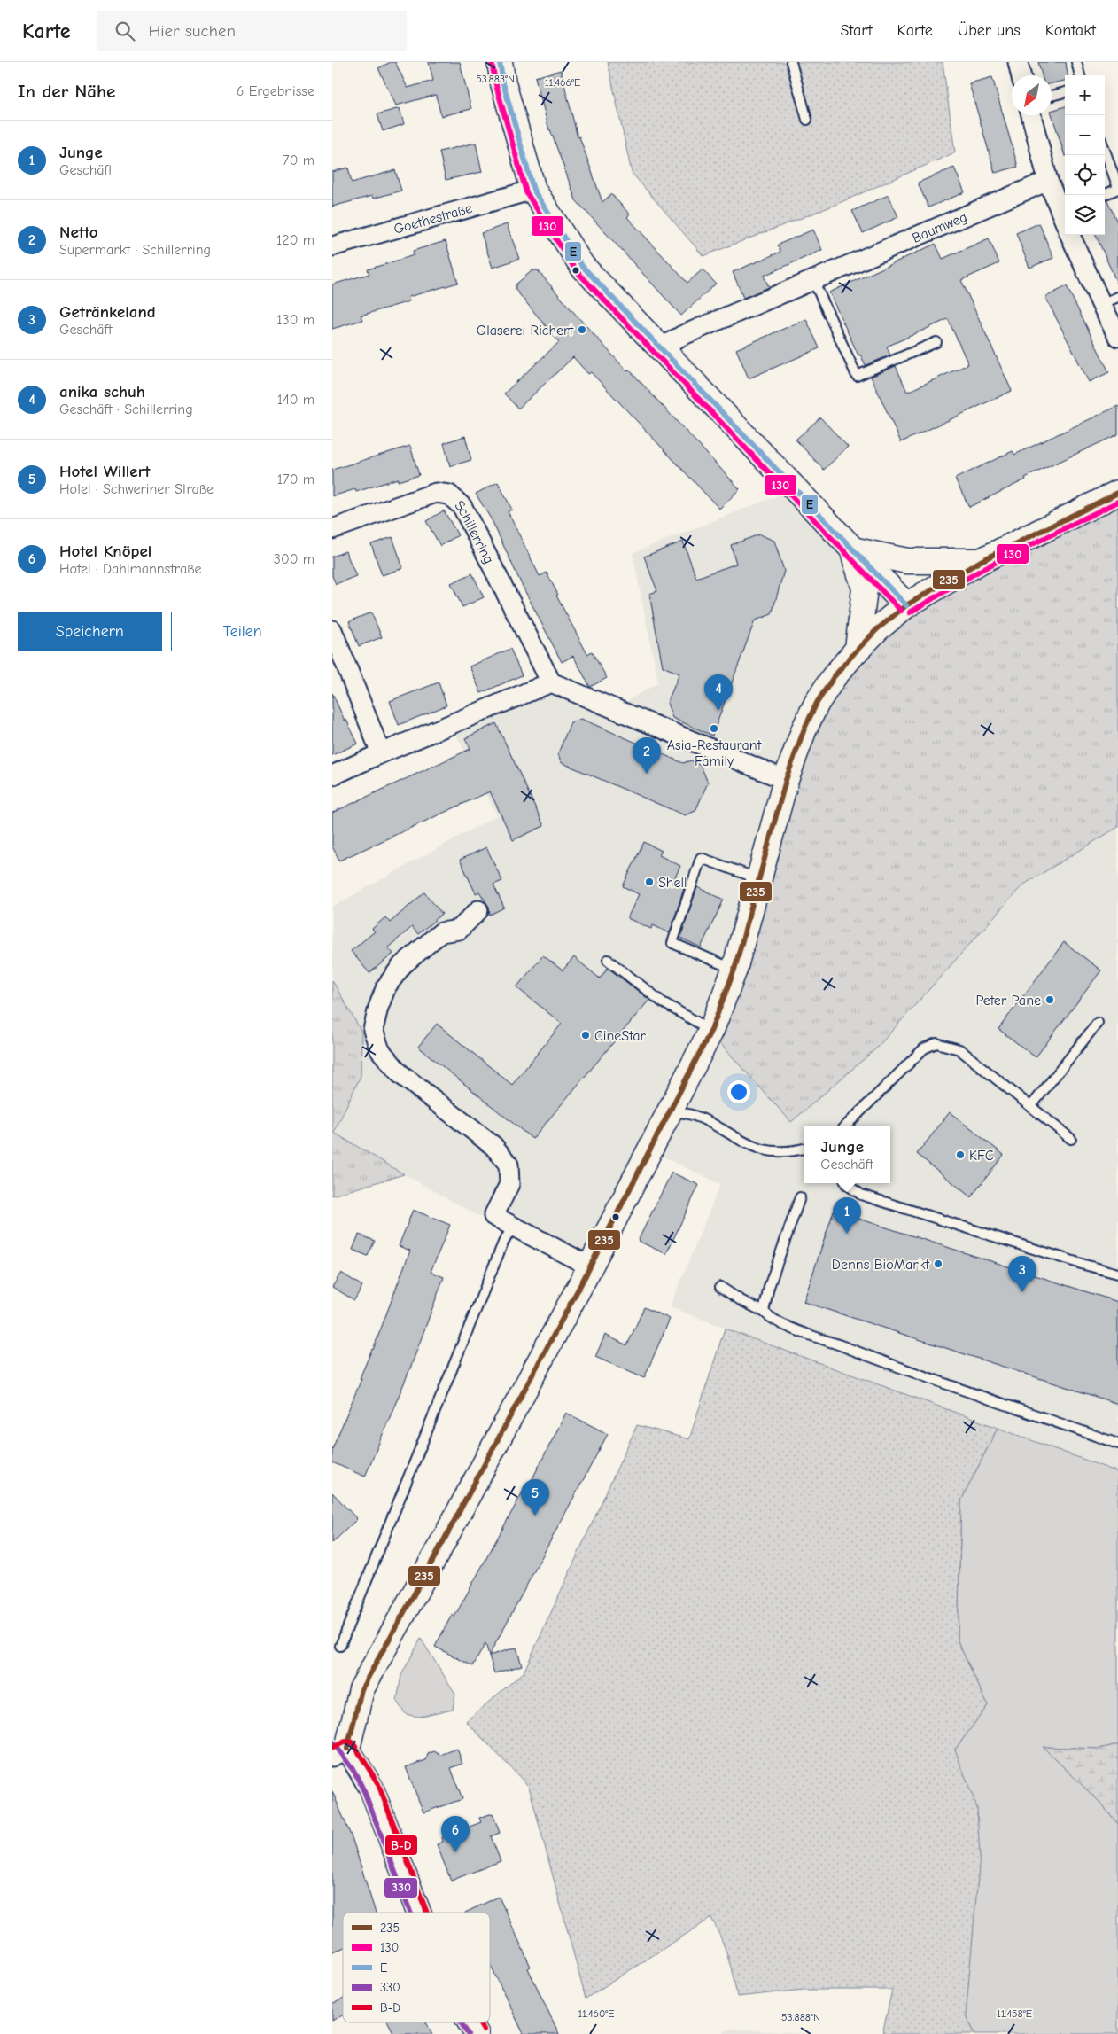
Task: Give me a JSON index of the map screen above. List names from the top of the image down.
{
  "streets": {
    "street": ["Goethestraße", "Baumweg", "Schillerring"]
  },
  "places": [
    "Glaserei Richert",
    "Asia-Restaurant Family",
    "Shell",
    "Peter Pane",
    "CineStar",
    "KFC",
    "Denns BioMarkt"
  ],
  "lines": [
    "transit line E",
    "transit line 130",
    "transit line 235",
    "transit line B-D",
    "transit line 330"
  ],
  "legend": [
    "235",
    "130",
    "E",
    "330",
    "B-D"
  ],
  "north": "bottom left",
  "page": {
    "header": "Karte",
    "search": "Hier suchen",
    "nav": [
      "Start",
      "Karte",
      "Über uns",
      "Kontakt"
    ],
    "heading": ["In der Nähe", "6 Ergebnisse"],
    "map_buttons": ["+", "−"],
    "list": [
      {
        "mark": "1",
        "name": "Junge",
        "note": "Geschäft",
        "value": "70 m"
      },
      {
        "mark": "2",
        "name": "Netto",
        "note": "Supermarkt · Schillerring",
        "value": "120 m"
      },
      {
        "mark": "3",
        "name": "Getränkeland",
        "note": "Geschäft",
        "value": "130 m"
      },
      {
        "mark": "4",
        "name": "anika schuh",
        "note": "Geschäft · Schillerring",
        "value": "140 m"
      },
      {
        "mark": "5",
        "name": "Hotel Willert",
        "note": "Hotel · Schweriner Straße",
        "value": "170 m"
      },
      {
        "mark": "6",
        "name": "Hotel Knöpel",
        "note": "Hotel · Dahlmannstraße",
        "value": "300 m"
      }
    ],
    "buttons": ["Speichern", "Teilen"],
    "pins": [
      "4",
      "2",
      "1",
      "3",
      "5",
      "6"
    ],
    "popup": ["Junge", "Geschäft"]
  },
  "coordinates": [
    "53.883°N",
    "11.466°E",
    "11.460°E",
    "11.458°E",
    "53.888°N"
  ]
}
